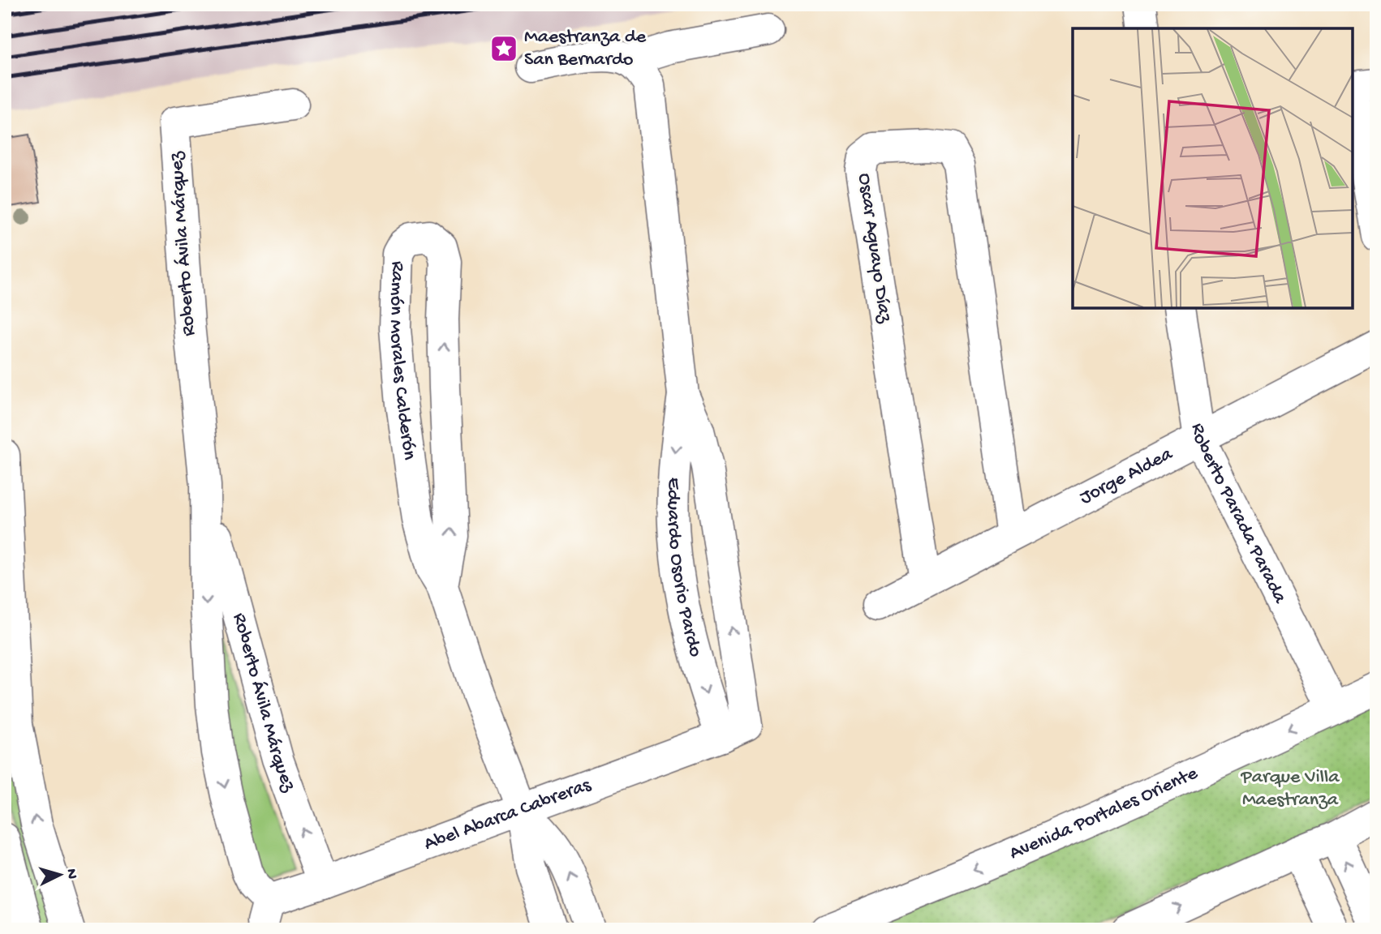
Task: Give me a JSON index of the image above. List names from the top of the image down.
{
  "streets": {
    "street": [
      "Roberto Ávila Márquez",
      "Oscar Aguayo Díaz",
      "Ramón Morales Calderón",
      "Jorge Aldea",
      "Roberto Parada Parada",
      "Eduardo Osorio Pardo",
      "Avenida Portales Oriente",
      "Abel Abarca Cabreras"
    ]
  },
  "crossings": [
    ["Roberto Ávila Márquez", "Abel Abarca Cabreras"],
    ["Oscar Aguayo Díaz", "Jorge Aldea"],
    ["Ramón Morales Calderón", "Abel Abarca Cabreras"],
    ["Jorge Aldea", "Roberto Parada Parada"],
    ["Roberto Parada Parada", "Avenida Portales Oriente"],
    ["Eduardo Osorio Pardo", "Abel Abarca Cabreras"]
  ],
  "parks": ["Parque Villa Maestranza"],
  "places": {
    "place": ["Maestranza de San Bernardo"]
  },
  "north": "right"
}
